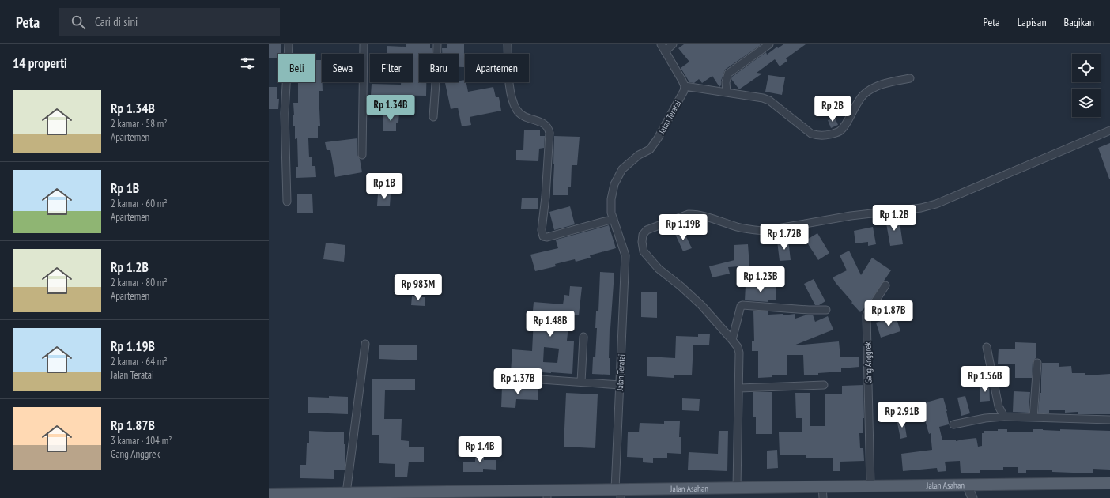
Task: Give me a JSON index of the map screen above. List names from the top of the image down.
{
  "streets": {
    "main road": ["Jalan Asahan"],
    "street": ["Jalan Teratai", "Gang Anggrek"]
  },
  "crossings": [
    ["Jalan Teratai", "Jalan Asahan"],
    ["Gang Anggrek", "Jalan Asahan"]
  ],
  "page": {
    "header": "Peta",
    "search": "Cari di sini",
    "nav": ["Peta", "Lapisan", "Bagikan"],
    "heading": "14 properti",
    "chip": [
      "Beli",
      "Sewa",
      "Filter",
      "Baru",
      "Apartemen"
    ],
    "list": [
      {
        "name": "Rp 1.34B",
        "note": "2 kamar · 58 m² · Apartemen"
      },
      {
        "name": "Rp 1B",
        "note": "2 kamar · 60 m² · Apartemen"
      },
      {
        "name": "Rp 1.2B",
        "note": "2 kamar · 80 m² · Apartemen"
      },
      {
        "name": "Rp 1.19B",
        "note": "2 kamar · 64 m² · Jalan Teratai"
      },
      {
        "name": "Rp 1.87B",
        "note": "3 kamar · 104 m² · Gang Anggrek"
      }
    ],
    "price": [
      "Rp 1.34B",
      "Rp 2B",
      "Rp 1B",
      "Rp 1.2B",
      "Rp 1.19B",
      "Rp 1.72B",
      "Rp 1.23B",
      "Rp 983M",
      "Rp 1.87B",
      "Rp 1.48B",
      "Rp 1.56B",
      "Rp 1.37B",
      "Rp 2.91B",
      "Rp 1.4B"
    ]
  }
}
